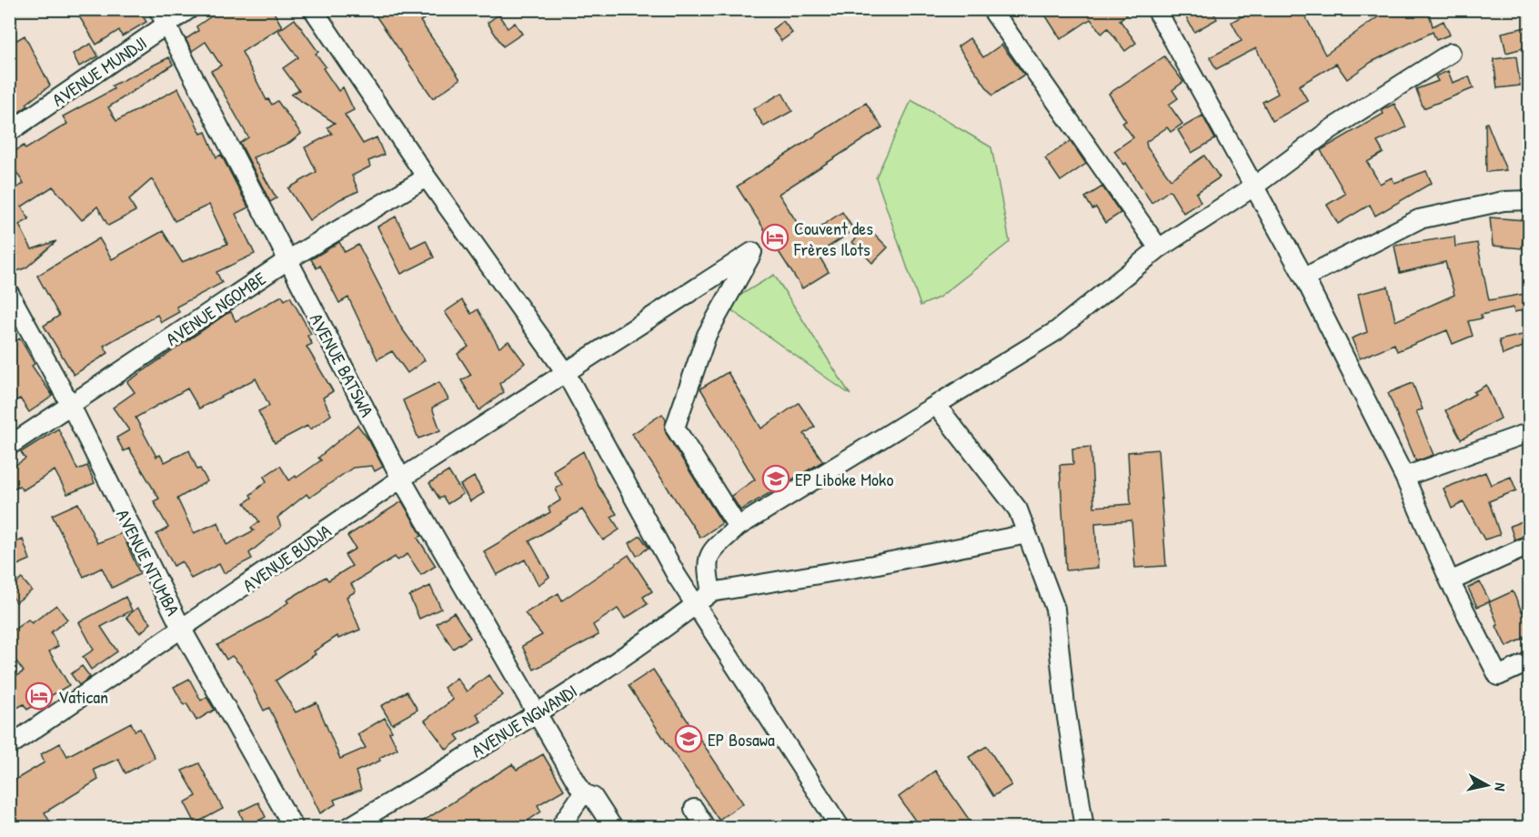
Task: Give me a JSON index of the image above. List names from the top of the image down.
{
  "streets": {
    "street": [
      "AVENUE MUNDJI",
      "AVENUE NGOMBE",
      "AVENUE BATSWA",
      "AVENUE BUDJA",
      "AVENUE NTUMBA",
      "AVENUE NGWANDI"
    ]
  },
  "crossings": [
    ["AVENUE MUNDJI", "AVENUE BATSWA"],
    ["AVENUE NGOMBE", "AVENUE BATSWA"],
    ["AVENUE NGOMBE", "AVENUE NTUMBA"],
    ["AVENUE BATSWA", "AVENUE BUDJA"],
    ["AVENUE BATSWA", "AVENUE NGWANDI"],
    ["AVENUE BUDJA", "AVENUE NTUMBA"]
  ],
  "places": {
    "hotel": ["Couvent des Frères Ilots", "Vatican"],
    "school or university": ["EP Liboke Moko", "EP Bosawa"]
  },
  "north": "right"
}
